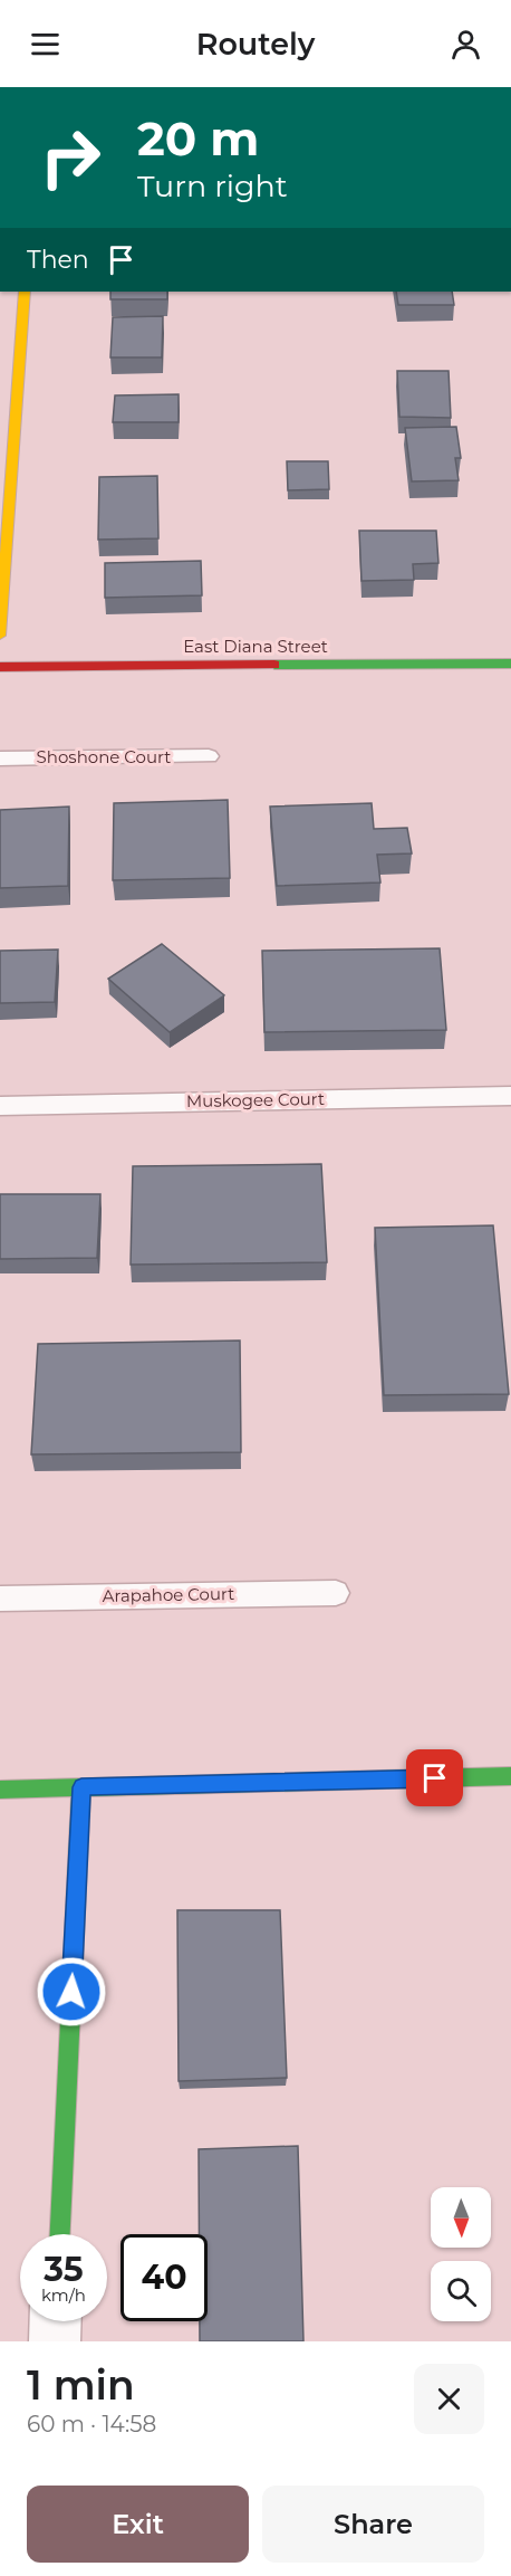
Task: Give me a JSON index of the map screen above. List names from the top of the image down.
{
  "streets": {
    "street": ["East Diana Street"],
    "lane": ["Shoshone Court", "Muskogee Court", "Arapahoe Court"]
  },
  "north": "bottom",
  "page": {
    "header": "Routely",
    "turn": ["20 m", "Turn right"],
    "then": "Then",
    "speed": "35 km/h",
    "limit": "40",
    "heading": ["1 min", "60 m · 14:58"],
    "buttons": ["Exit", "Share"]
  }
}
